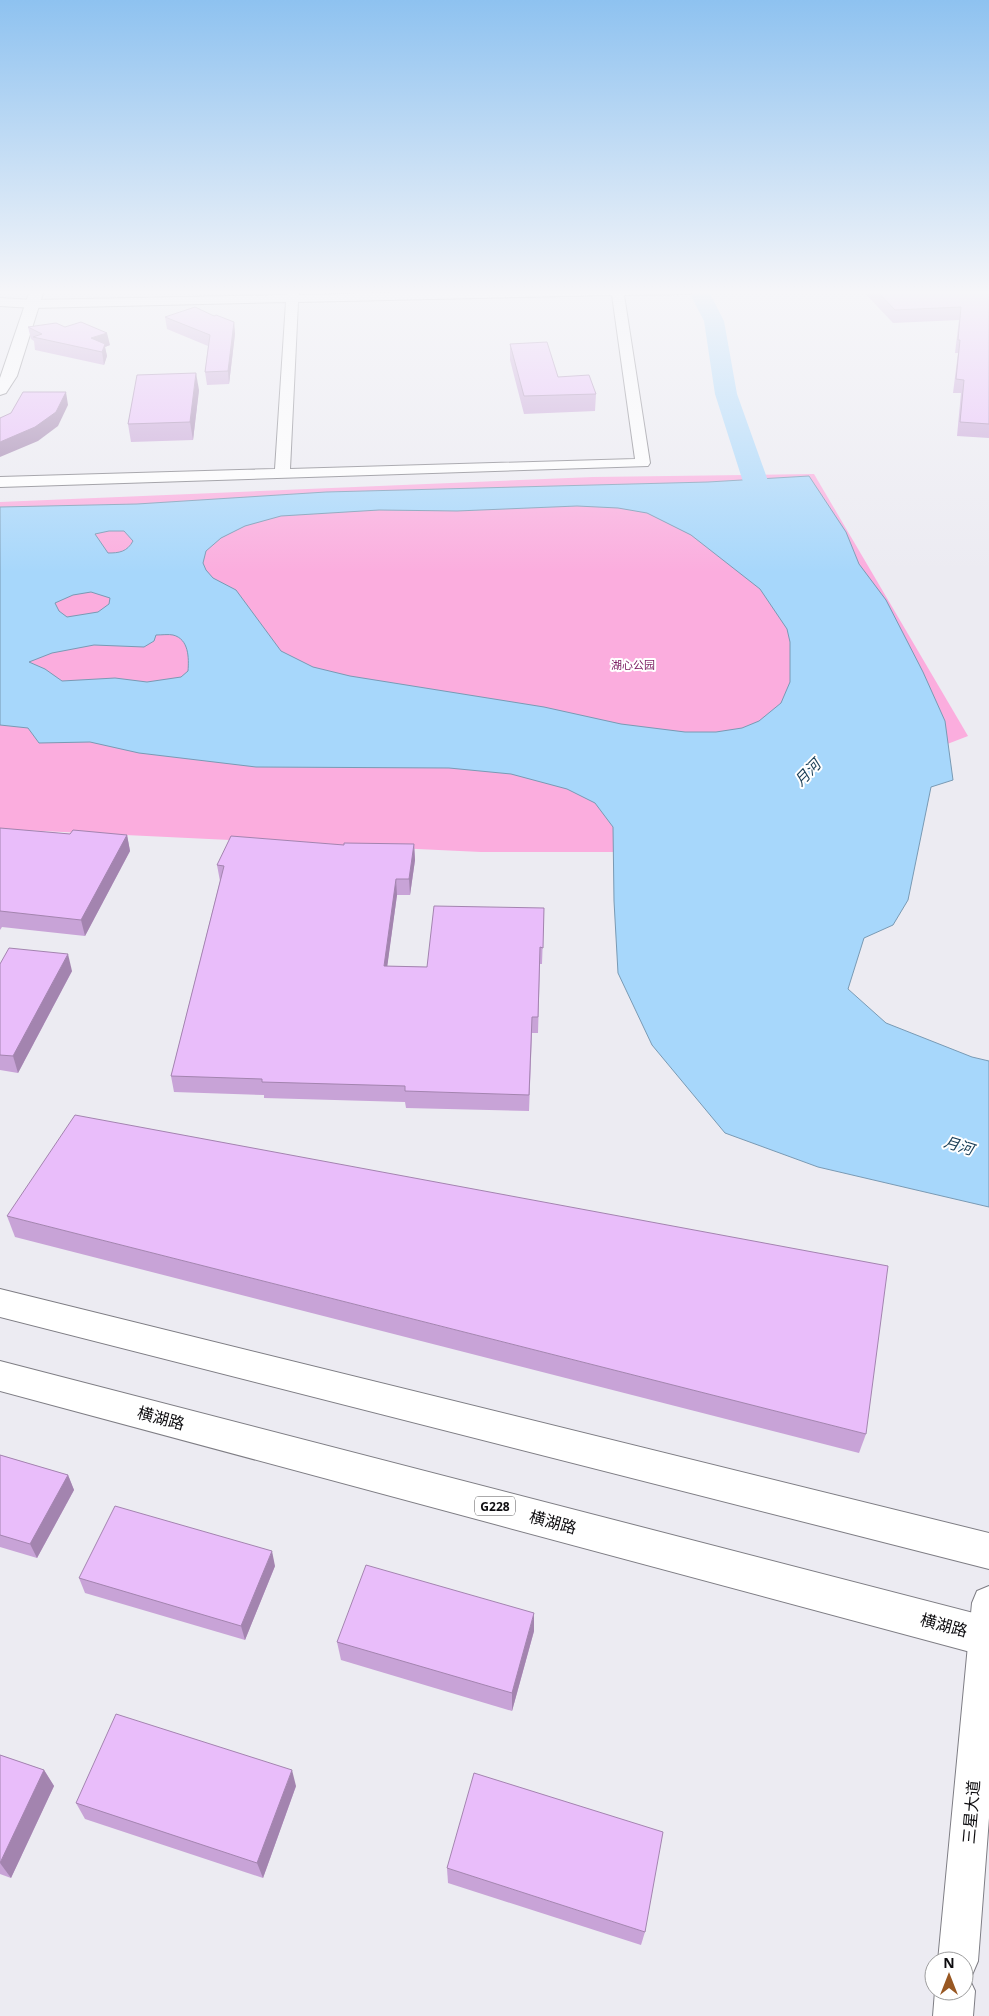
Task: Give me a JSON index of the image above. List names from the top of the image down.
{
  "streets": {
    "main road": ["横湖路", "G228"],
    "street": ["三星大道"]
  },
  "crossings": [
    ["横湖路", "三星大道"]
  ],
  "water": ["月河"],
  "parks": ["湖心公园"],
  "north": "top"
}
